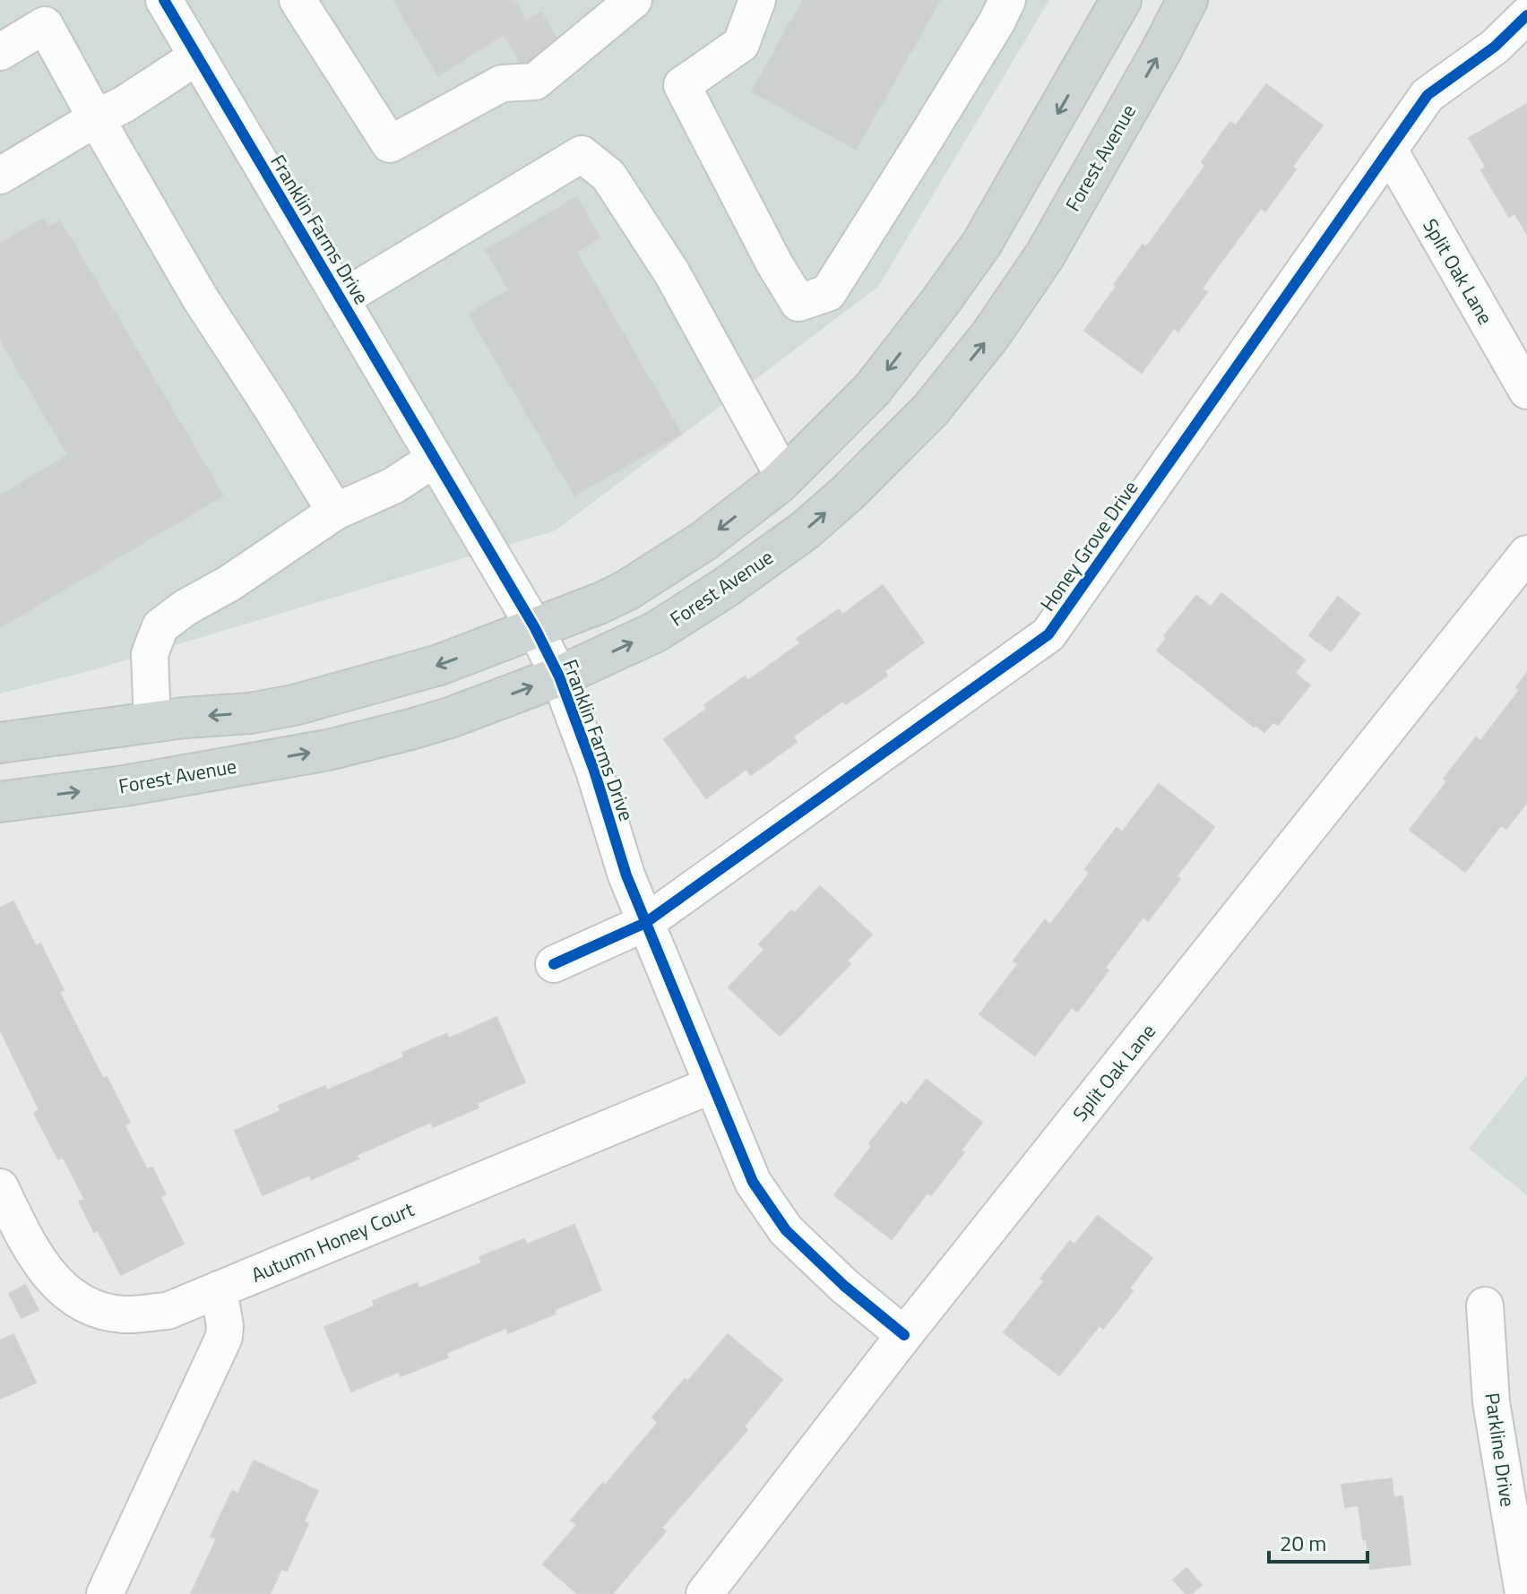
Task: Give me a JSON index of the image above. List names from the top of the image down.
{
  "streets": {
    "main road": ["Forest Avenue"],
    "street": [
      "Franklin Farms Drive",
      "Split Oak Lane",
      "Honey Grove Drive",
      "Autumn Honey Court",
      "Parkline Drive"
    ]
  },
  "crossings": [
    ["Forest Avenue", "Franklin Farms Drive"],
    ["Franklin Farms Drive", "Split Oak Lane"],
    ["Franklin Farms Drive", "Honey Grove Drive"],
    ["Franklin Farms Drive", "Autumn Honey Court"],
    ["Split Oak Lane", "Honey Grove Drive"]
  ],
  "scale_bar": "20 m"
}
